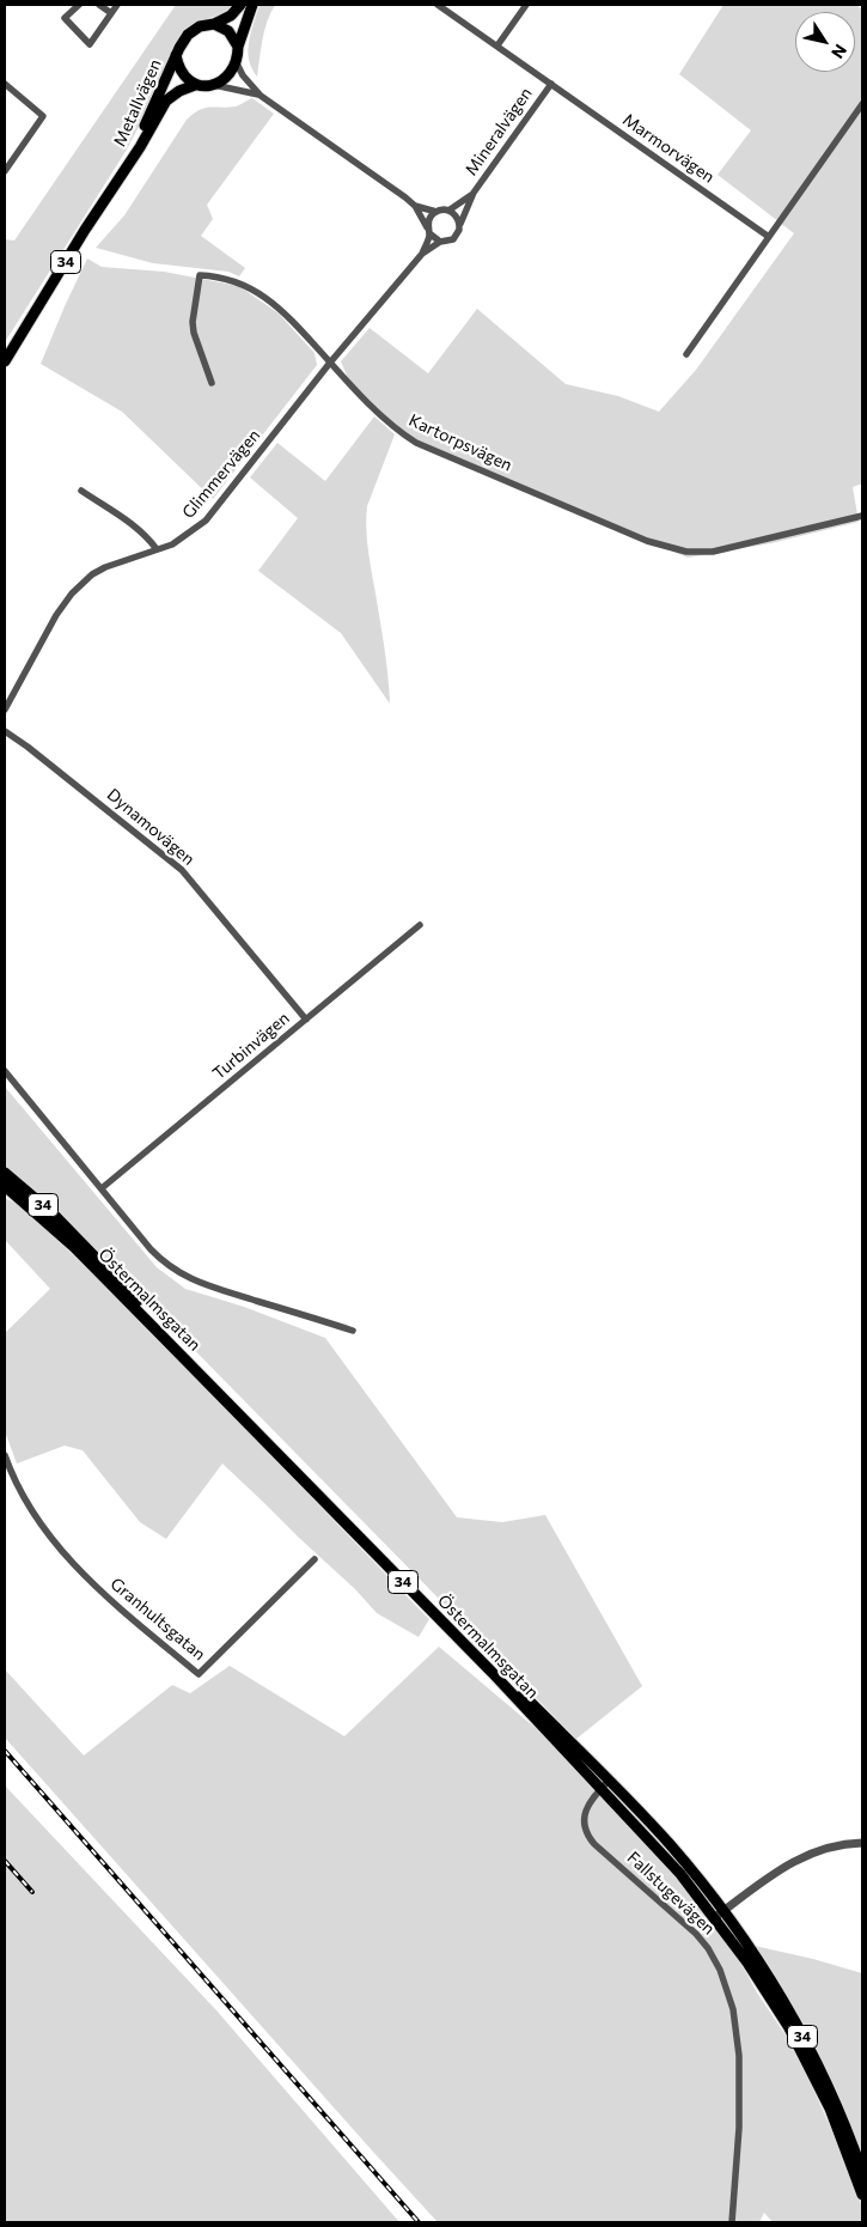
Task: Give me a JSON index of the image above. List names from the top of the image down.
{
  "streets": {
    "main road": ["Metallvägen", "34", "Östermalmsgatan"],
    "street": [
      "Mineralvägen",
      "Marmorvägen",
      "Kartorpsvägen",
      "Glimmervägen",
      "Dynamovägen",
      "Turbinvägen",
      "Granhultsgatan",
      "Fallstugevägen"
    ]
  },
  "crossings": [
    ["Metallvägen", "34"],
    ["Mineralvägen", "Marmorvägen"],
    ["Mineralvägen", "Glimmervägen"],
    ["Kartorpsvägen", "Glimmervägen"],
    ["Dynamovägen", "Turbinvägen"],
    ["Östermalmsgatan", "Fallstugevägen"]
  ],
  "north": "bottom right"
}
